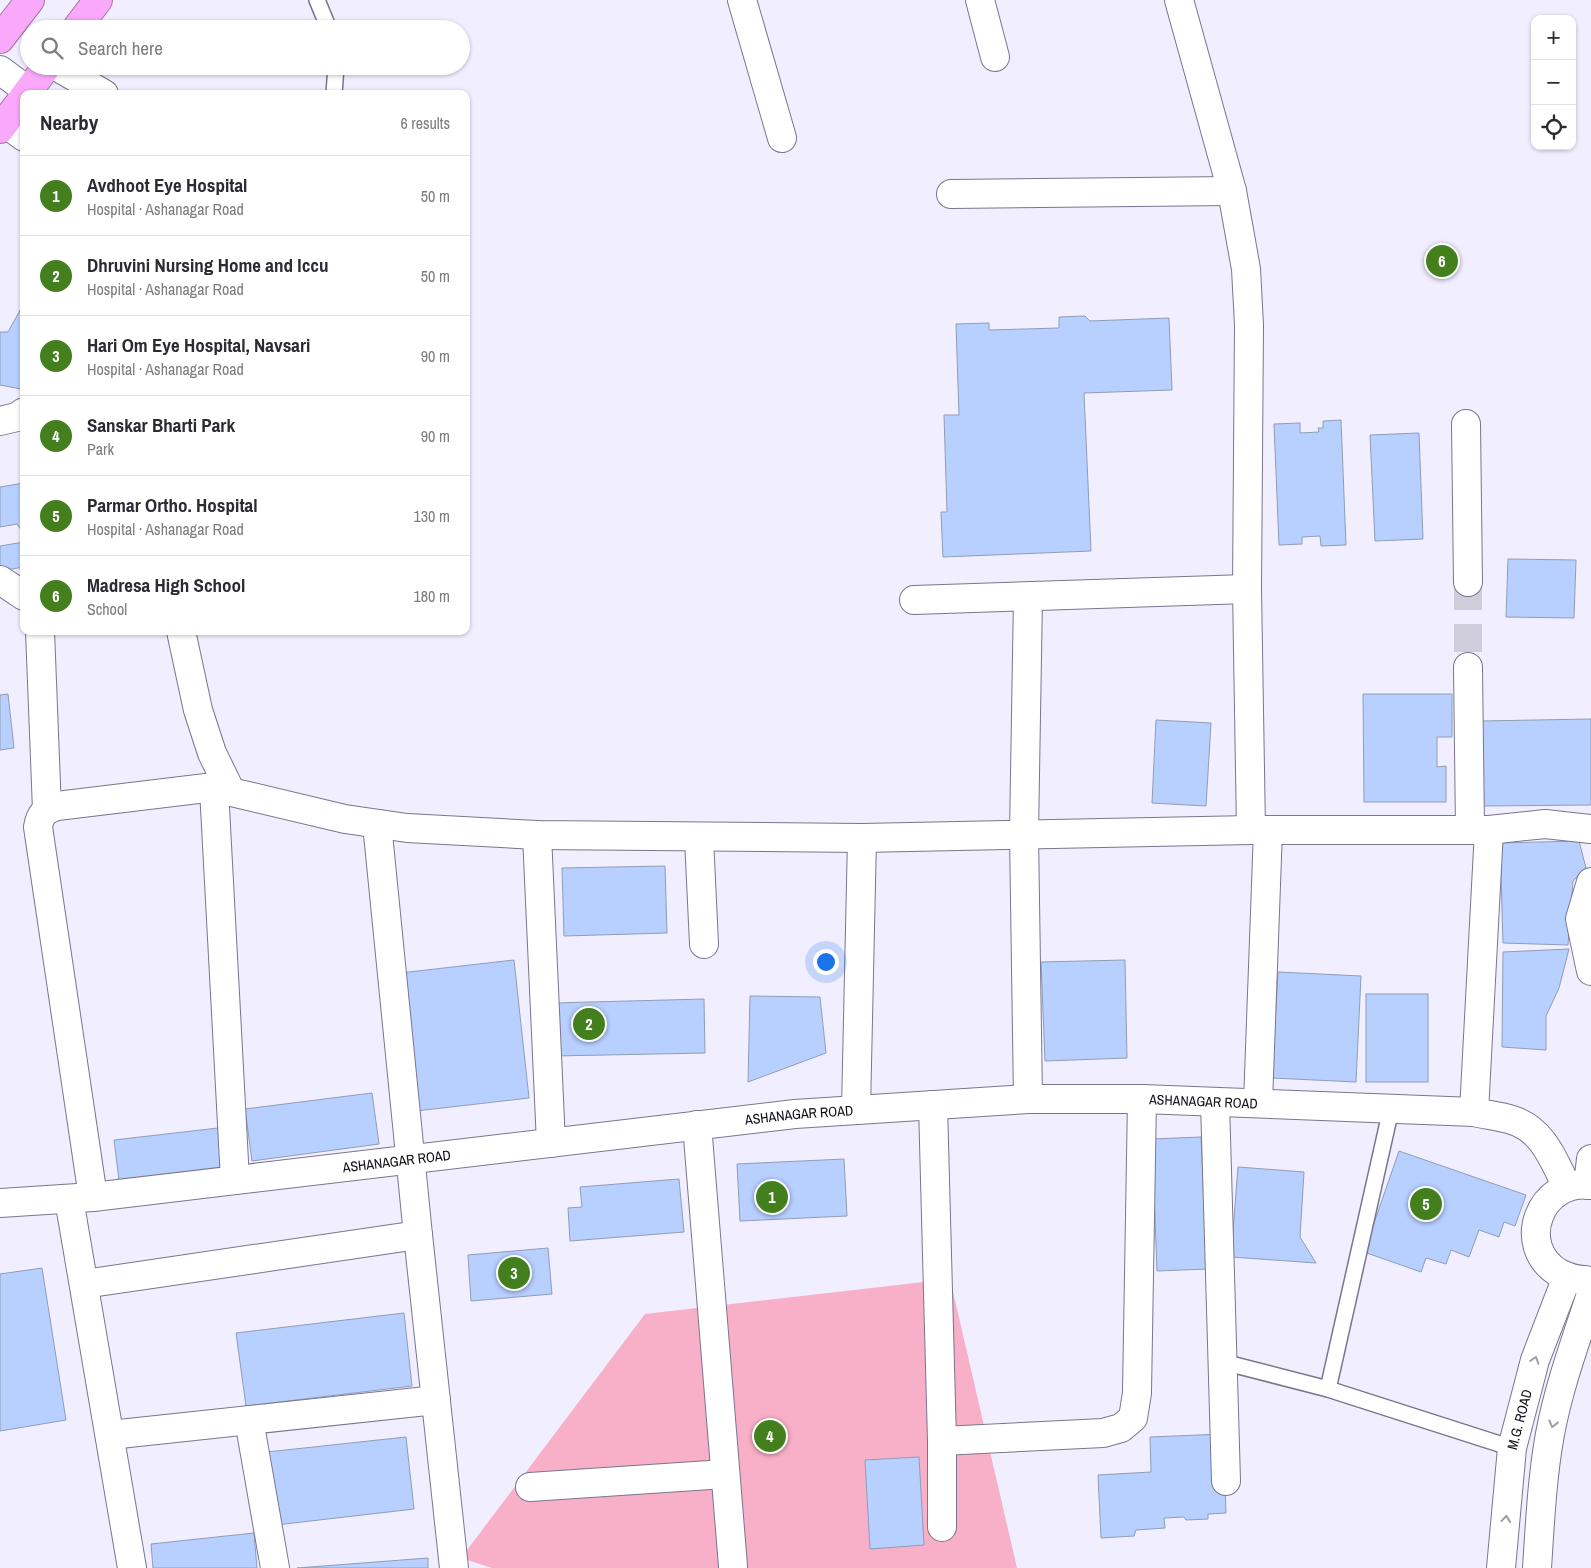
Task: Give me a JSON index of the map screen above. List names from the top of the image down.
{
  "streets": {
    "street": ["ASHANAGAR ROAD", "M.G. ROAD"]
  },
  "page": {
    "map_buttons": ["+", "−"],
    "search": "Search here",
    "heading": ["Nearby", "6 results"],
    "list": [
      {
        "mark": "1",
        "name": "Avdhoot Eye Hospital",
        "note": "Hospital · Ashanagar Road",
        "value": "50 m"
      },
      {
        "mark": "2",
        "name": "Dhruvini Nursing Home and Iccu",
        "note": "Hospital · Ashanagar Road",
        "value": "50 m"
      },
      {
        "mark": "3",
        "name": "Hari Om Eye Hospital, Navsari",
        "note": "Hospital · Ashanagar Road",
        "value": "90 m"
      },
      {
        "mark": "4",
        "name": "Sanskar Bharti Park",
        "note": "Park",
        "value": "90 m"
      },
      {
        "mark": "5",
        "name": "Parmar Ortho. Hospital",
        "note": "Hospital · Ashanagar Road",
        "value": "130 m"
      },
      {
        "mark": "6",
        "name": "Madresa High School",
        "note": "School",
        "value": "180 m"
      }
    ],
    "pins": [
      "6",
      "2",
      "1",
      "5",
      "3",
      "4"
    ]
  }
}
